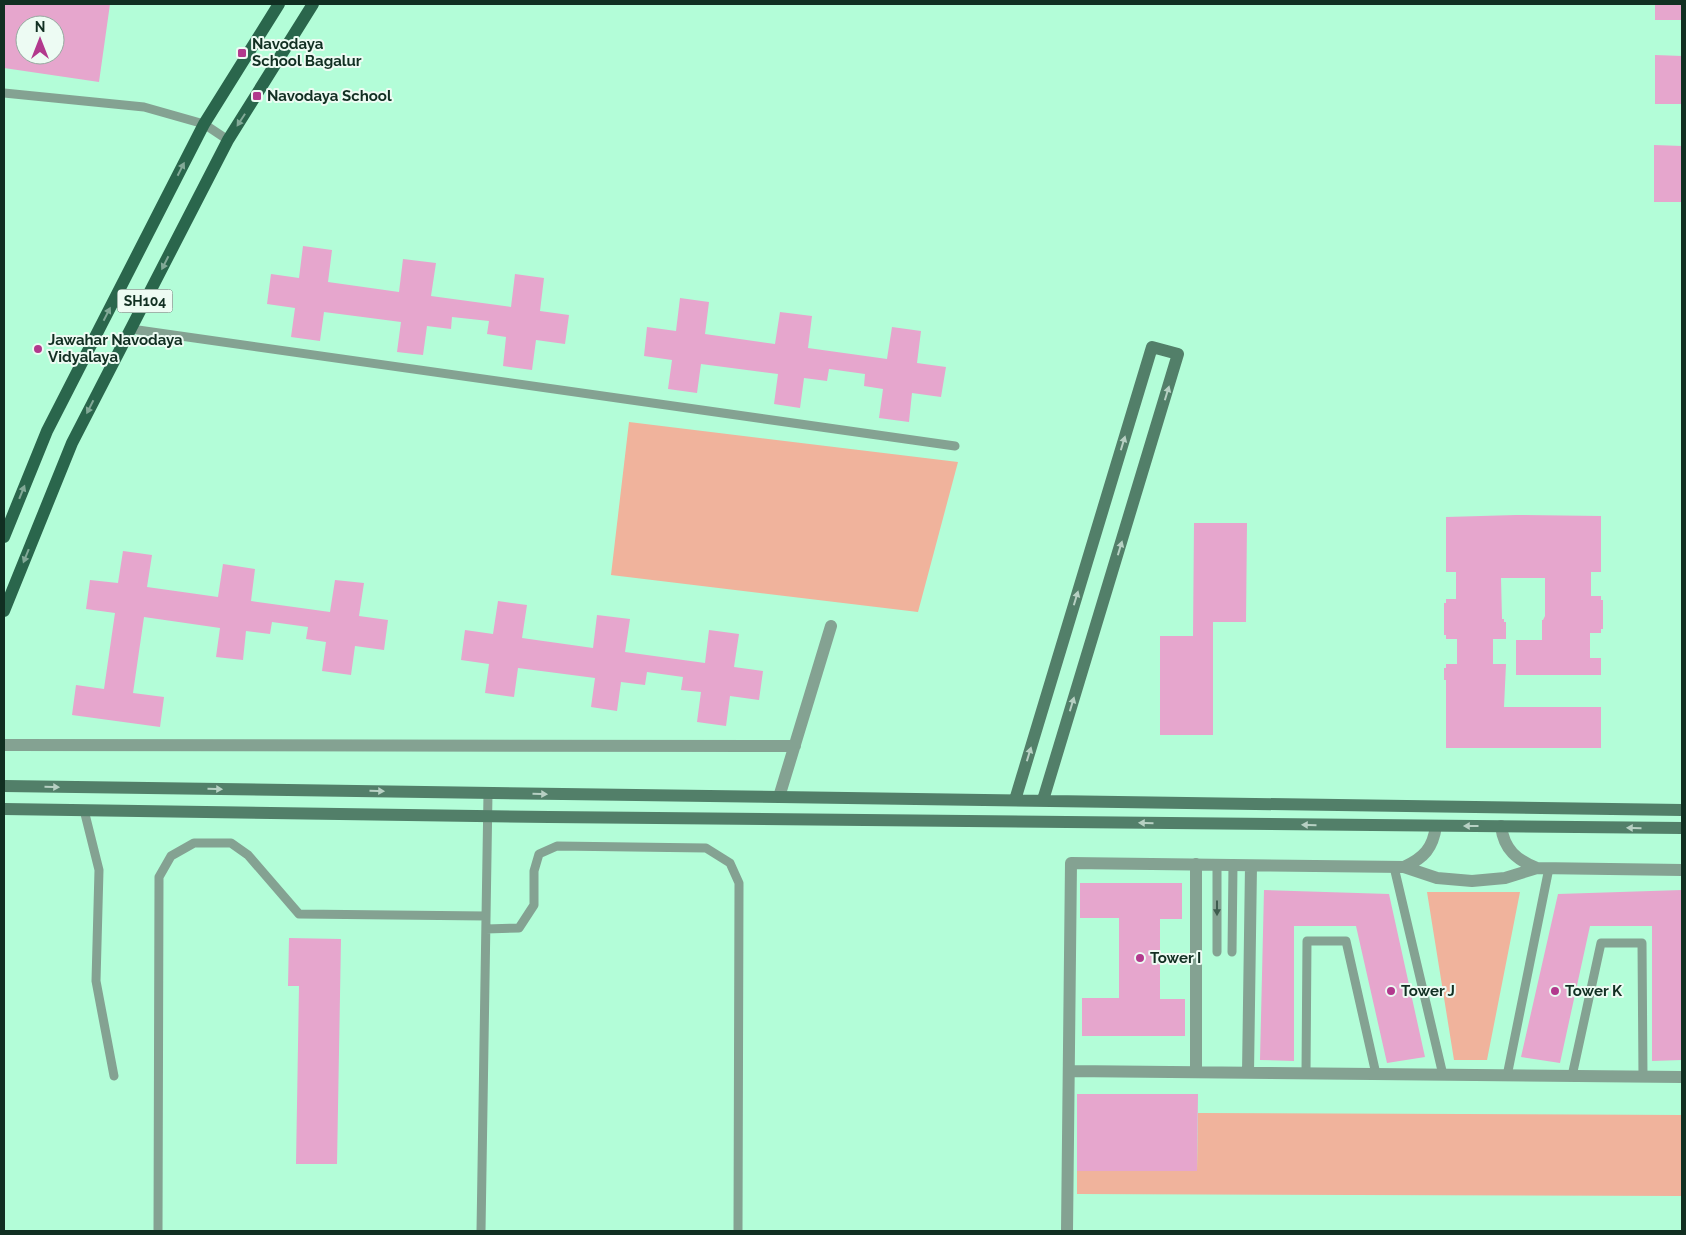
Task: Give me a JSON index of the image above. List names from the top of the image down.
{
  "streets": {
    "main road": ["SH104"]
  },
  "places": {
    "transit": ["Navodaya School Bagalur", "Navodaya School"],
    "other": [
      "Jawahar Navodaya Vidyalaya",
      "Tower I",
      "Tower J",
      "Tower K"
    ]
  },
  "north": "top"
}
